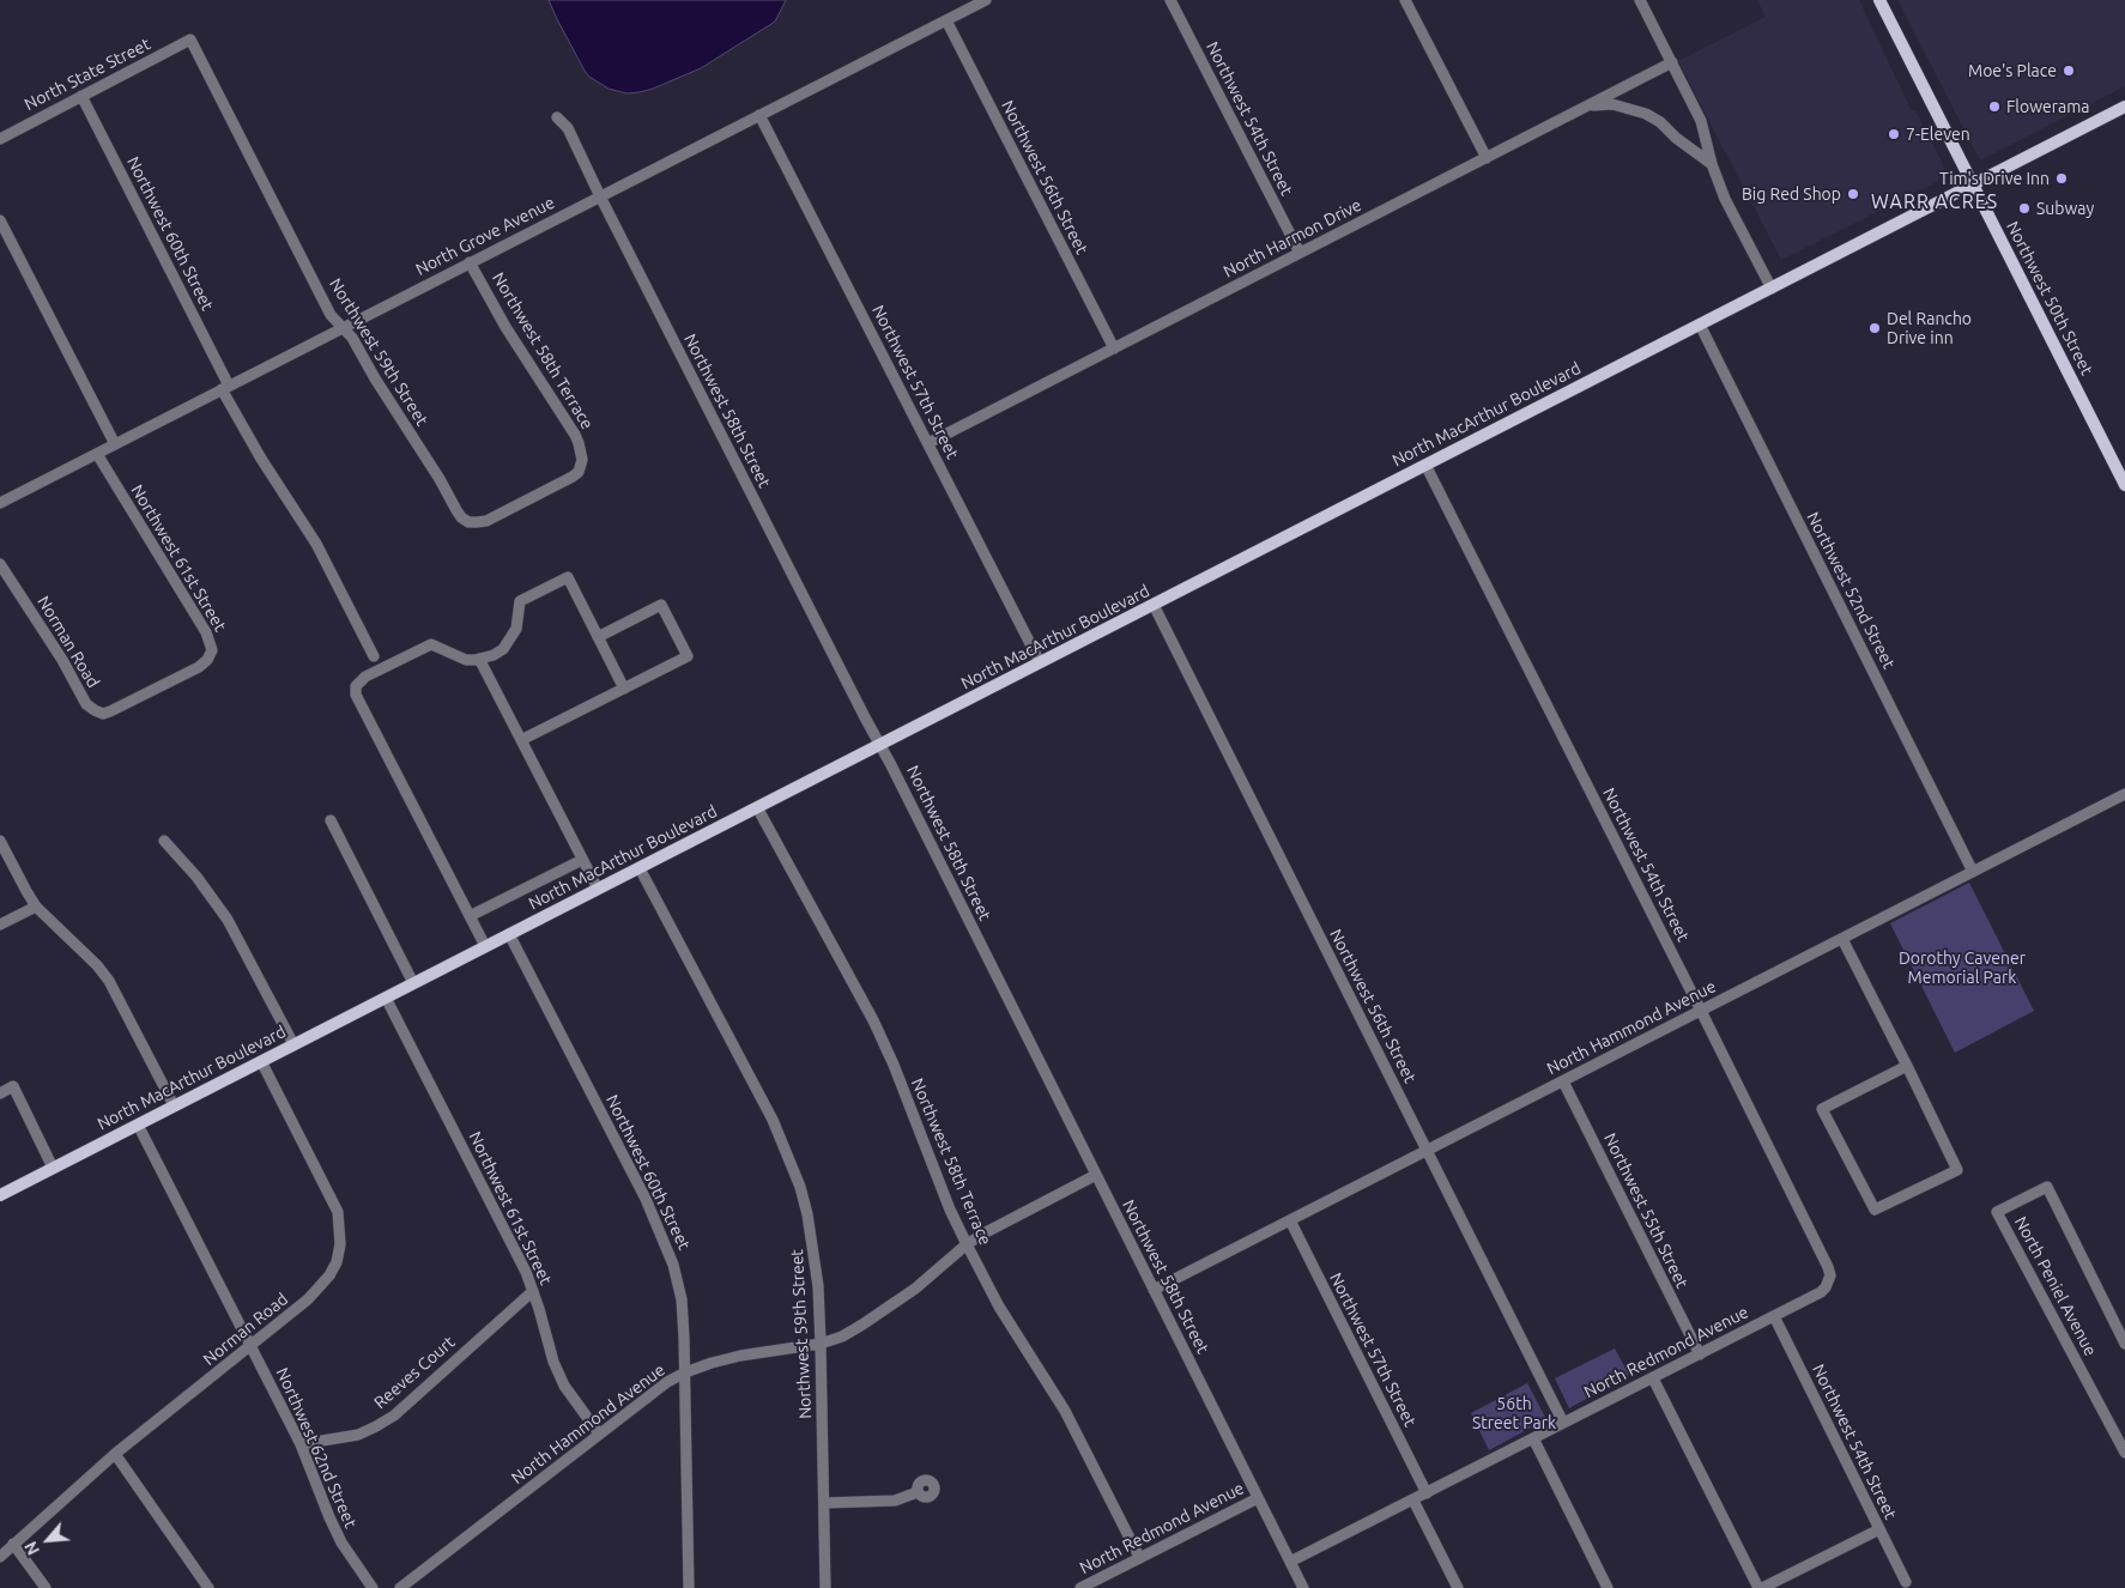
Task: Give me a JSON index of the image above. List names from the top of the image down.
{
  "streets": {
    "main road": ["Northwest 50th Street", "North MacArthur Boulevard"],
    "street": [
      "North State Street",
      "Northwest 54th Street",
      "Northwest 56th Street",
      "Northwest 60th Street",
      "North Grove Avenue",
      "North Harmon Drive",
      "Northwest 58th Terrace",
      "Northwest 59th Street",
      "Northwest 57th Street",
      "Northwest 58th Street",
      "Northwest 61st Street",
      "Northwest 52nd Street",
      "Norman Road",
      "North Hammond Avenue",
      "Northwest 55th Street",
      "North Peniel Avenue",
      "North Redmond Avenue",
      "Reeves Court",
      "Northwest 62nd Street"
    ]
  },
  "crossings": [
    ["North State Street", "Northwest 60th Street"],
    ["North State Street", "Northwest 59th Street"],
    ["Northwest 54th Street", "North Harmon Drive"],
    ["Northwest 54th Street", "North MacArthur Boulevard"],
    ["Northwest 54th Street", "North Hammond Avenue"],
    ["Northwest 54th Street", "North Redmond Avenue"],
    ["Northwest 56th Street", "North Grove Avenue"],
    ["Northwest 56th Street", "North Harmon Drive"],
    ["Northwest 56th Street", "North MacArthur Boulevard"],
    ["Northwest 56th Street", "North Hammond Avenue"],
    ["Northwest 56th Street", "North Redmond Avenue"],
    ["Northwest 60th Street", "North Grove Avenue"],
    ["Northwest 60th Street", "North MacArthur Boulevard"],
    ["Northwest 60th Street", "North Hammond Avenue"],
    ["North Grove Avenue", "Northwest 58th Terrace"],
    ["North Grove Avenue", "Northwest 59th Street"],
    ["North Grove Avenue", "Northwest 57th Street"],
    ["North Grove Avenue", "Northwest 58th Street"],
    ["North Grove Avenue", "Northwest 61st Street"],
    ["North Harmon Drive", "Northwest 57th Street"],
    ["Northwest 50th Street", "North MacArthur Boulevard"],
    ["Northwest 58th Terrace", "Northwest 59th Street"],
    ["Northwest 58th Terrace", "North MacArthur Boulevard"],
    ["Northwest 58th Terrace", "North Hammond Avenue"],
    ["Northwest 58th Terrace", "North Redmond Avenue"],
    ["Northwest 59th Street", "North MacArthur Boulevard"],
    ["Northwest 59th Street", "North Hammond Avenue"],
    ["Northwest 57th Street", "North MacArthur Boulevard"],
    ["Northwest 57th Street", "North Hammond Avenue"],
    ["Northwest 57th Street", "North Redmond Avenue"],
    ["Northwest 58th Street", "North MacArthur Boulevard"],
    ["Northwest 58th Street", "North Hammond Avenue"],
    ["Northwest 58th Street", "North Redmond Avenue"],
    ["North MacArthur Boulevard", "Northwest 61st Street"],
    ["North MacArthur Boulevard", "Northwest 52nd Street"],
    ["North MacArthur Boulevard", "Norman Road"],
    ["North MacArthur Boulevard", "Northwest 62nd Street"],
    ["Northwest 61st Street", "Norman Road"],
    ["Northwest 61st Street", "North Hammond Avenue"],
    ["Northwest 61st Street", "Reeves Court"],
    ["Northwest 52nd Street", "North Hammond Avenue"],
    ["Norman Road", "Northwest 62nd Street"],
    ["North Hammond Avenue", "Northwest 55th Street"],
    ["Northwest 55th Street", "North Redmond Avenue"],
    ["Reeves Court", "Northwest 62nd Street"]
  ],
  "districts": ["WARR ACRES"],
  "parks": ["Dorothy Cavener Memorial Park", "56th Street Park"],
  "places": [
    "Moe's Place",
    "Flowerama",
    "7-Eleven",
    "Tim's Drive Inn",
    "Big Red Shop",
    "Subway",
    "Del Rancho Drive inn"
  ],
  "north": "bottom left"
}
